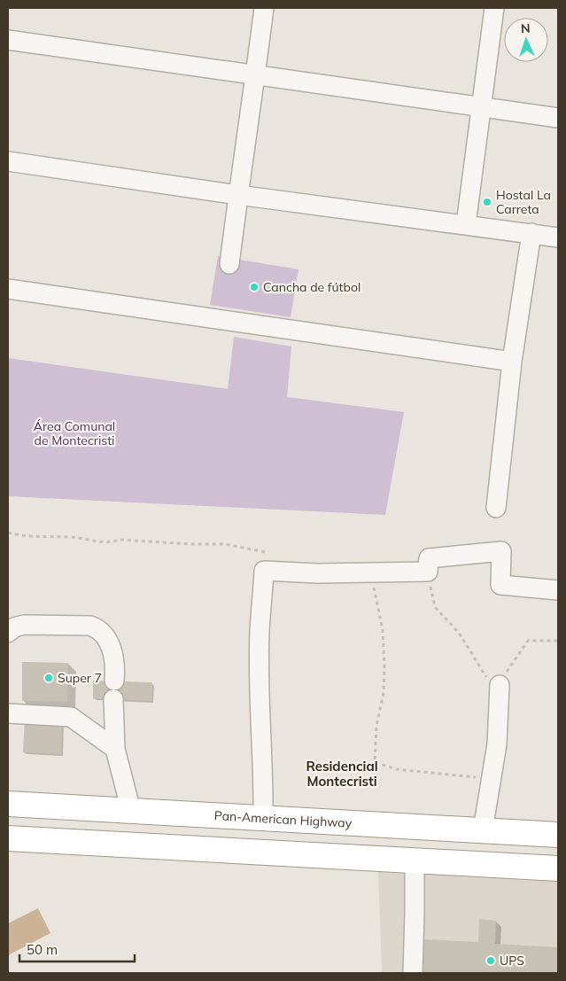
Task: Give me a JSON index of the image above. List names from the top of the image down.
{
  "streets": {
    "highway": ["Pan-American Highway"]
  },
  "districts": ["Residencial Montecristi"],
  "parks": ["Área Comunal de Montecristi"],
  "places": [
    "Hostal La Carreta",
    "Cancha de fútbol",
    "Super 7",
    "UPS"
  ],
  "scale_bar": "50 m",
  "north": "top"
}
